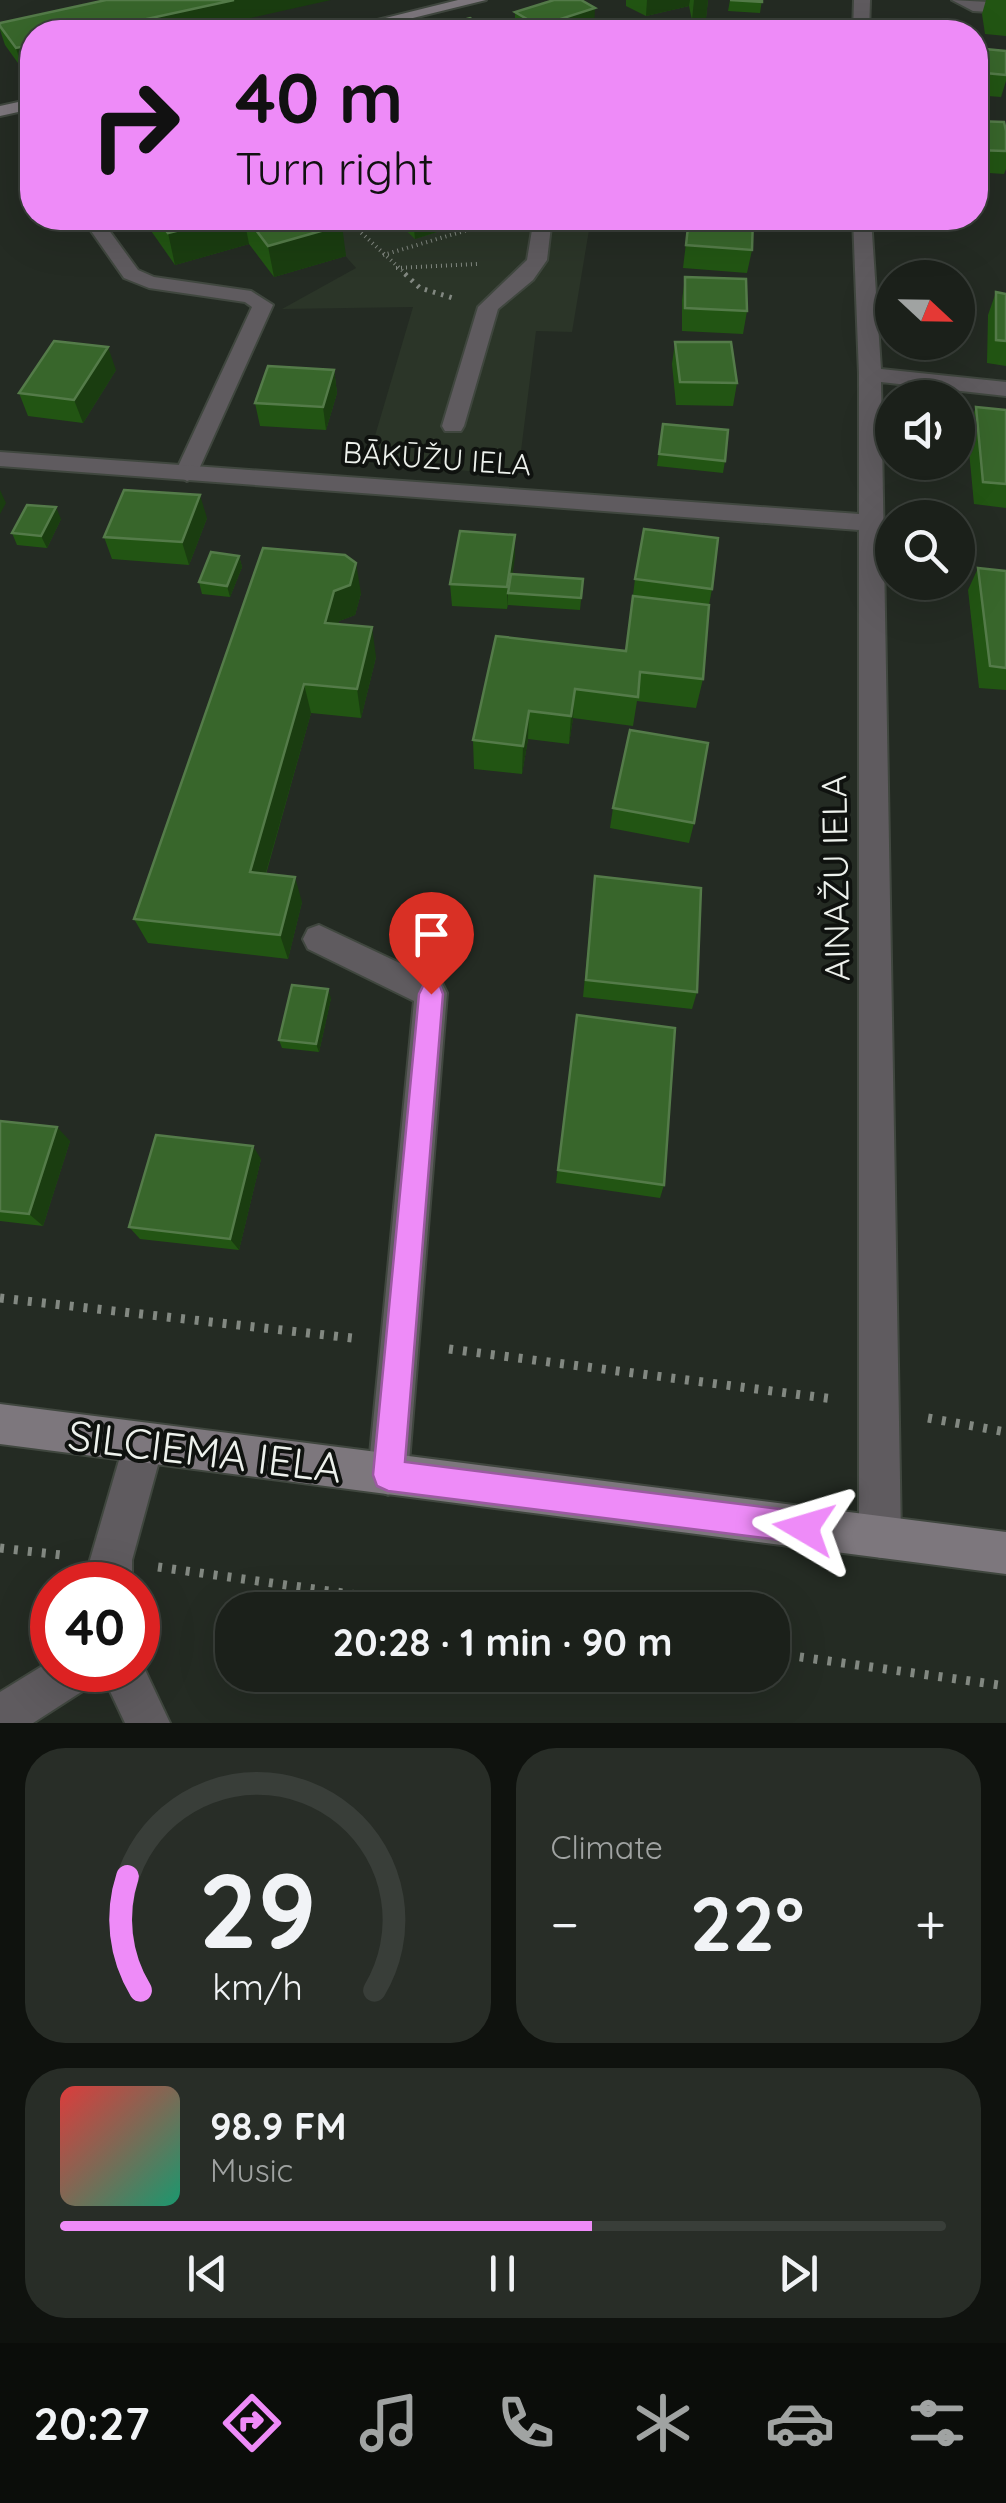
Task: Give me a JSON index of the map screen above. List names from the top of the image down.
{
  "streets": {
    "street": ["BĀKŪŽU IELA", "AINAŽU IELA", "SILCIEMA IELA"]
  },
  "crossings": [
    ["BĀKŪŽU IELA", "AINAŽU IELA"],
    ["AINAŽU IELA", "SILCIEMA IELA"]
  ],
  "north": "right",
  "page": {
    "turn": ["40 m", "Turn right"],
    "limit": "40",
    "trip": "20:28 · 1 min · 90 m",
    "tile": "Climate",
    "heat": ["−", "22°", "+"],
    "song": ["98.9 FM", "Music"],
    "tabs": "20:27",
    "gauge": ["29", "km/h"]
  }
}
